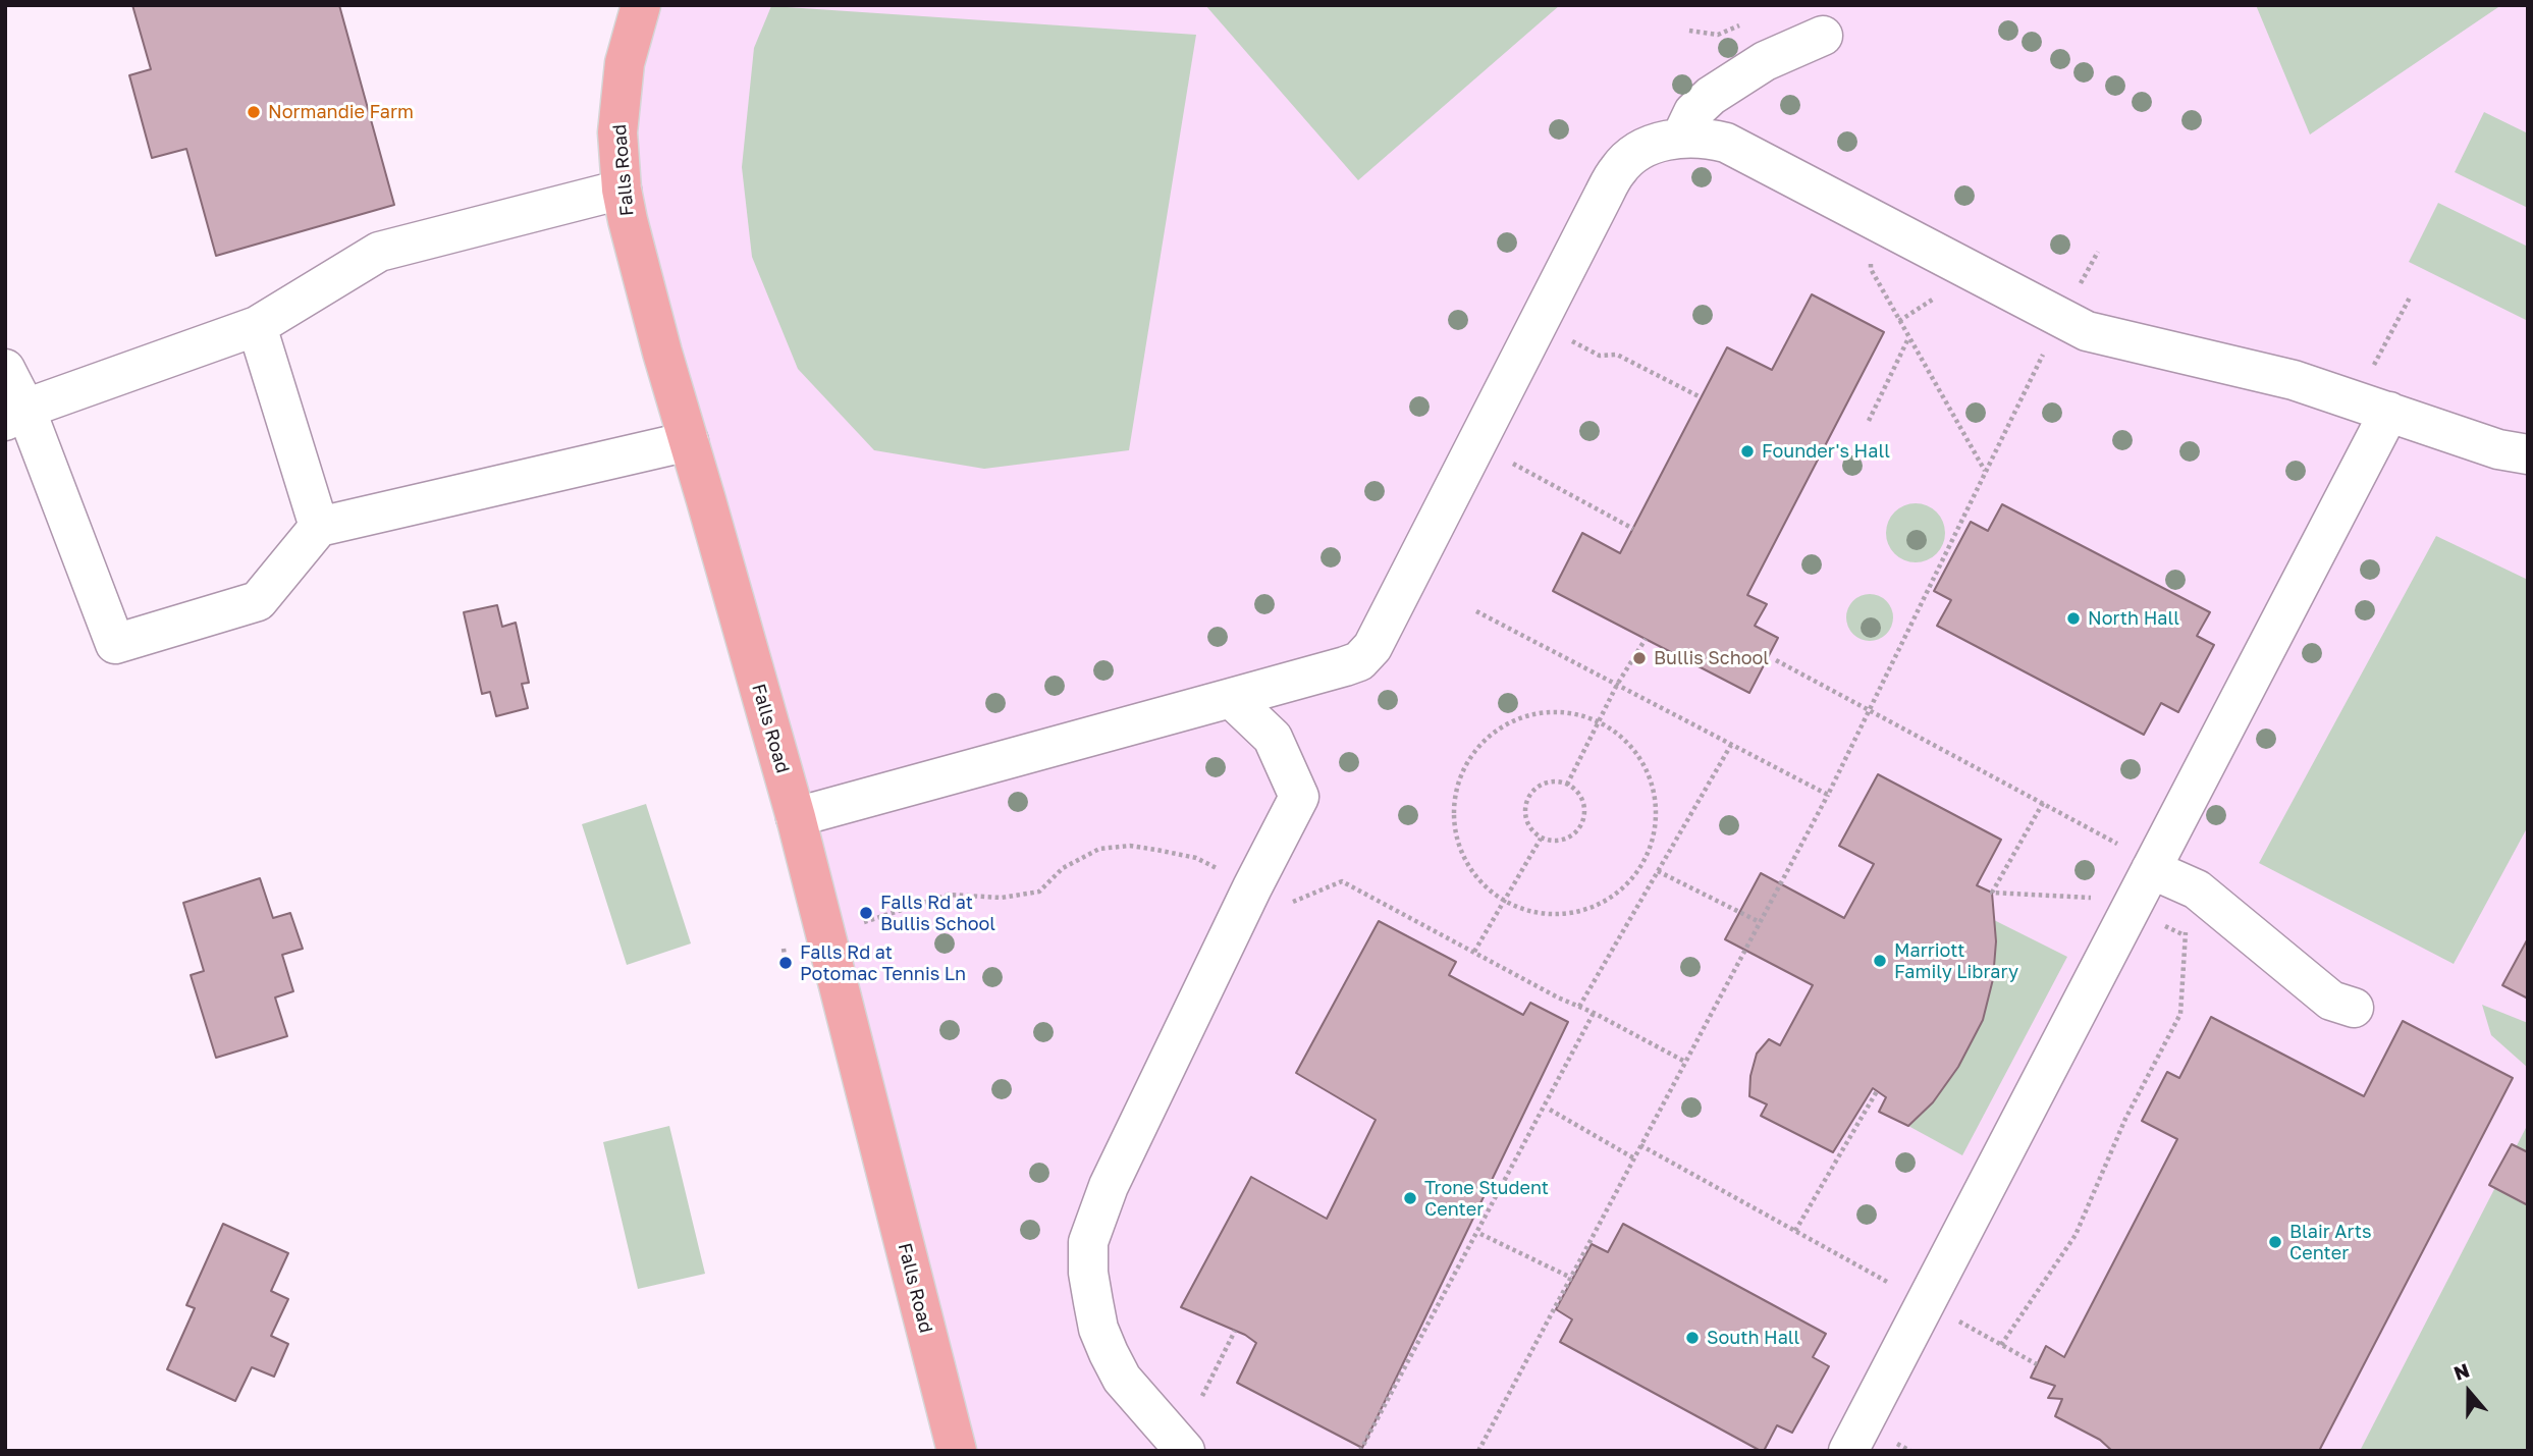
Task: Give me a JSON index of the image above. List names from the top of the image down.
{
  "streets": {
    "main road": ["Falls Road"]
  },
  "places": [
    "Normandie Farm",
    "Founder's Hall",
    "North Hall",
    "Bullis School",
    "Falls Rd at Bullis School",
    "Marriott Family Library",
    "Falls Rd at Potomac Tennis Ln",
    "Trone Student Center",
    "Blair Arts Center",
    "South Hall"
  ],
  "north": "top"
}
